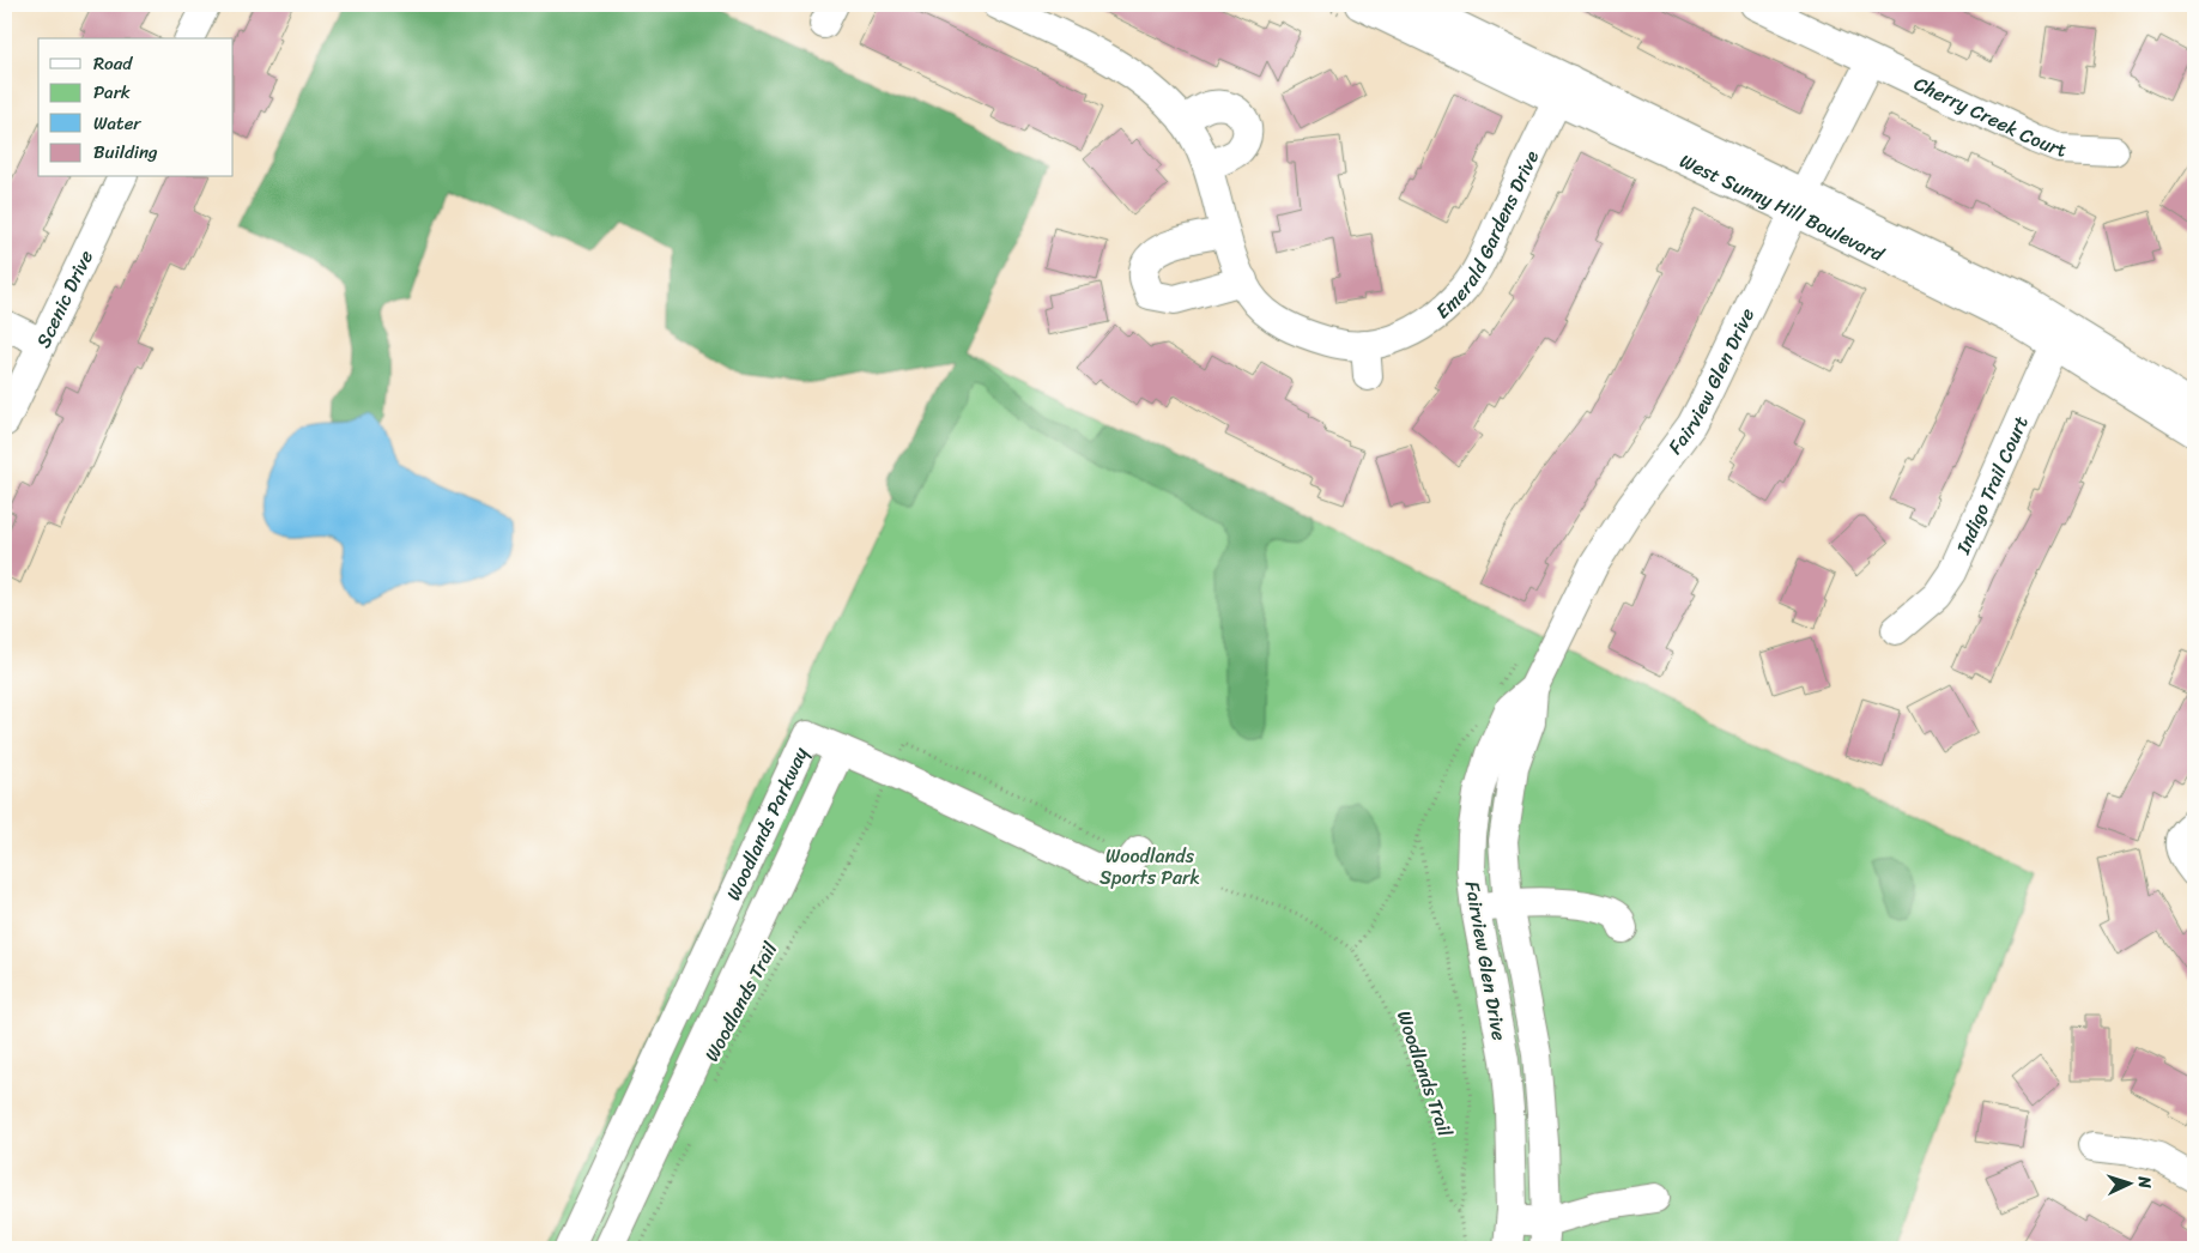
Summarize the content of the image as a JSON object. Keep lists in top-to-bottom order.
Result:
{
  "streets": {
    "street": [
      "Cherry Creek Court",
      "West Sunny Hill Boulevard",
      "Emerald Gardens Drive",
      "Scenic Drive",
      "Fairview Glen Drive",
      "Indigo Trail Court",
      "Woodlands Parkway"
    ],
    "path": ["Woodlands Trail"]
  },
  "crossings": [
    ["Cherry Creek Court", "Fairview Glen Drive"],
    ["West Sunny Hill Boulevard", "Emerald Gardens Drive"],
    ["West Sunny Hill Boulevard", "Fairview Glen Drive"],
    ["West Sunny Hill Boulevard", "Indigo Trail Court"]
  ],
  "parks": ["Woodlands Sports Park"],
  "legend": [
    "Road",
    "Park",
    "Water",
    "Building"
  ],
  "north": "right"
}
